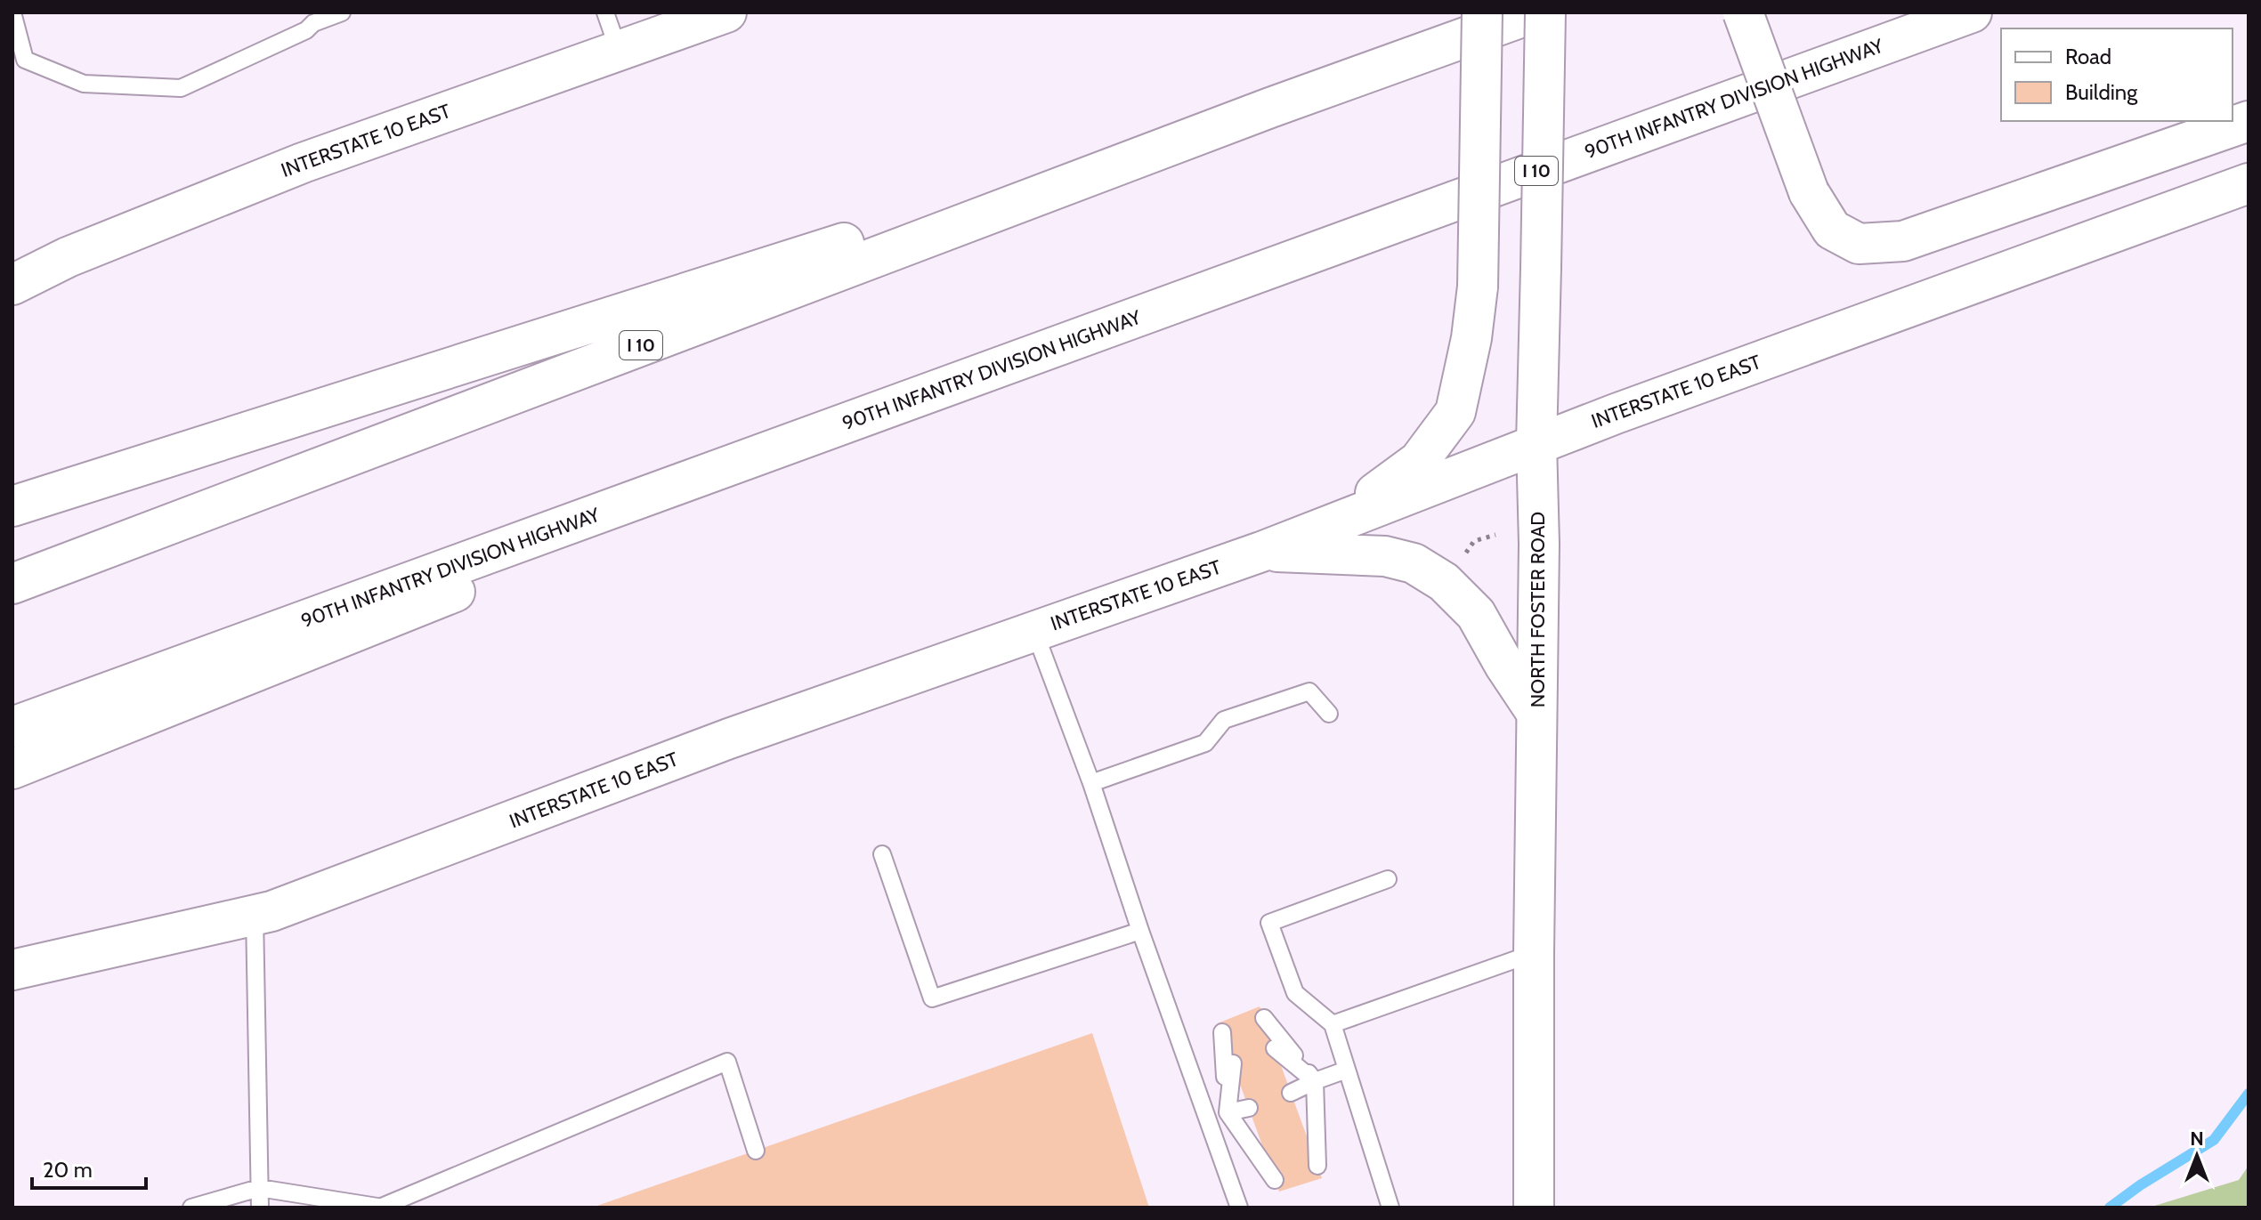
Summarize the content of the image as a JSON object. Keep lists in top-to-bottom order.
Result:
{
  "streets": {
    "main road": [
      "90TH INFANTRY DIVISION HIGHWAY",
      "INTERSTATE 10 EAST",
      "I 10",
      "NORTH FOSTER ROAD"
    ]
  },
  "crossings": [
    ["INTERSTATE 10 EAST", "NORTH FOSTER ROAD"]
  ],
  "legend": ["Road", "Building"],
  "scale_bar": "20 m",
  "north": "top"
}
